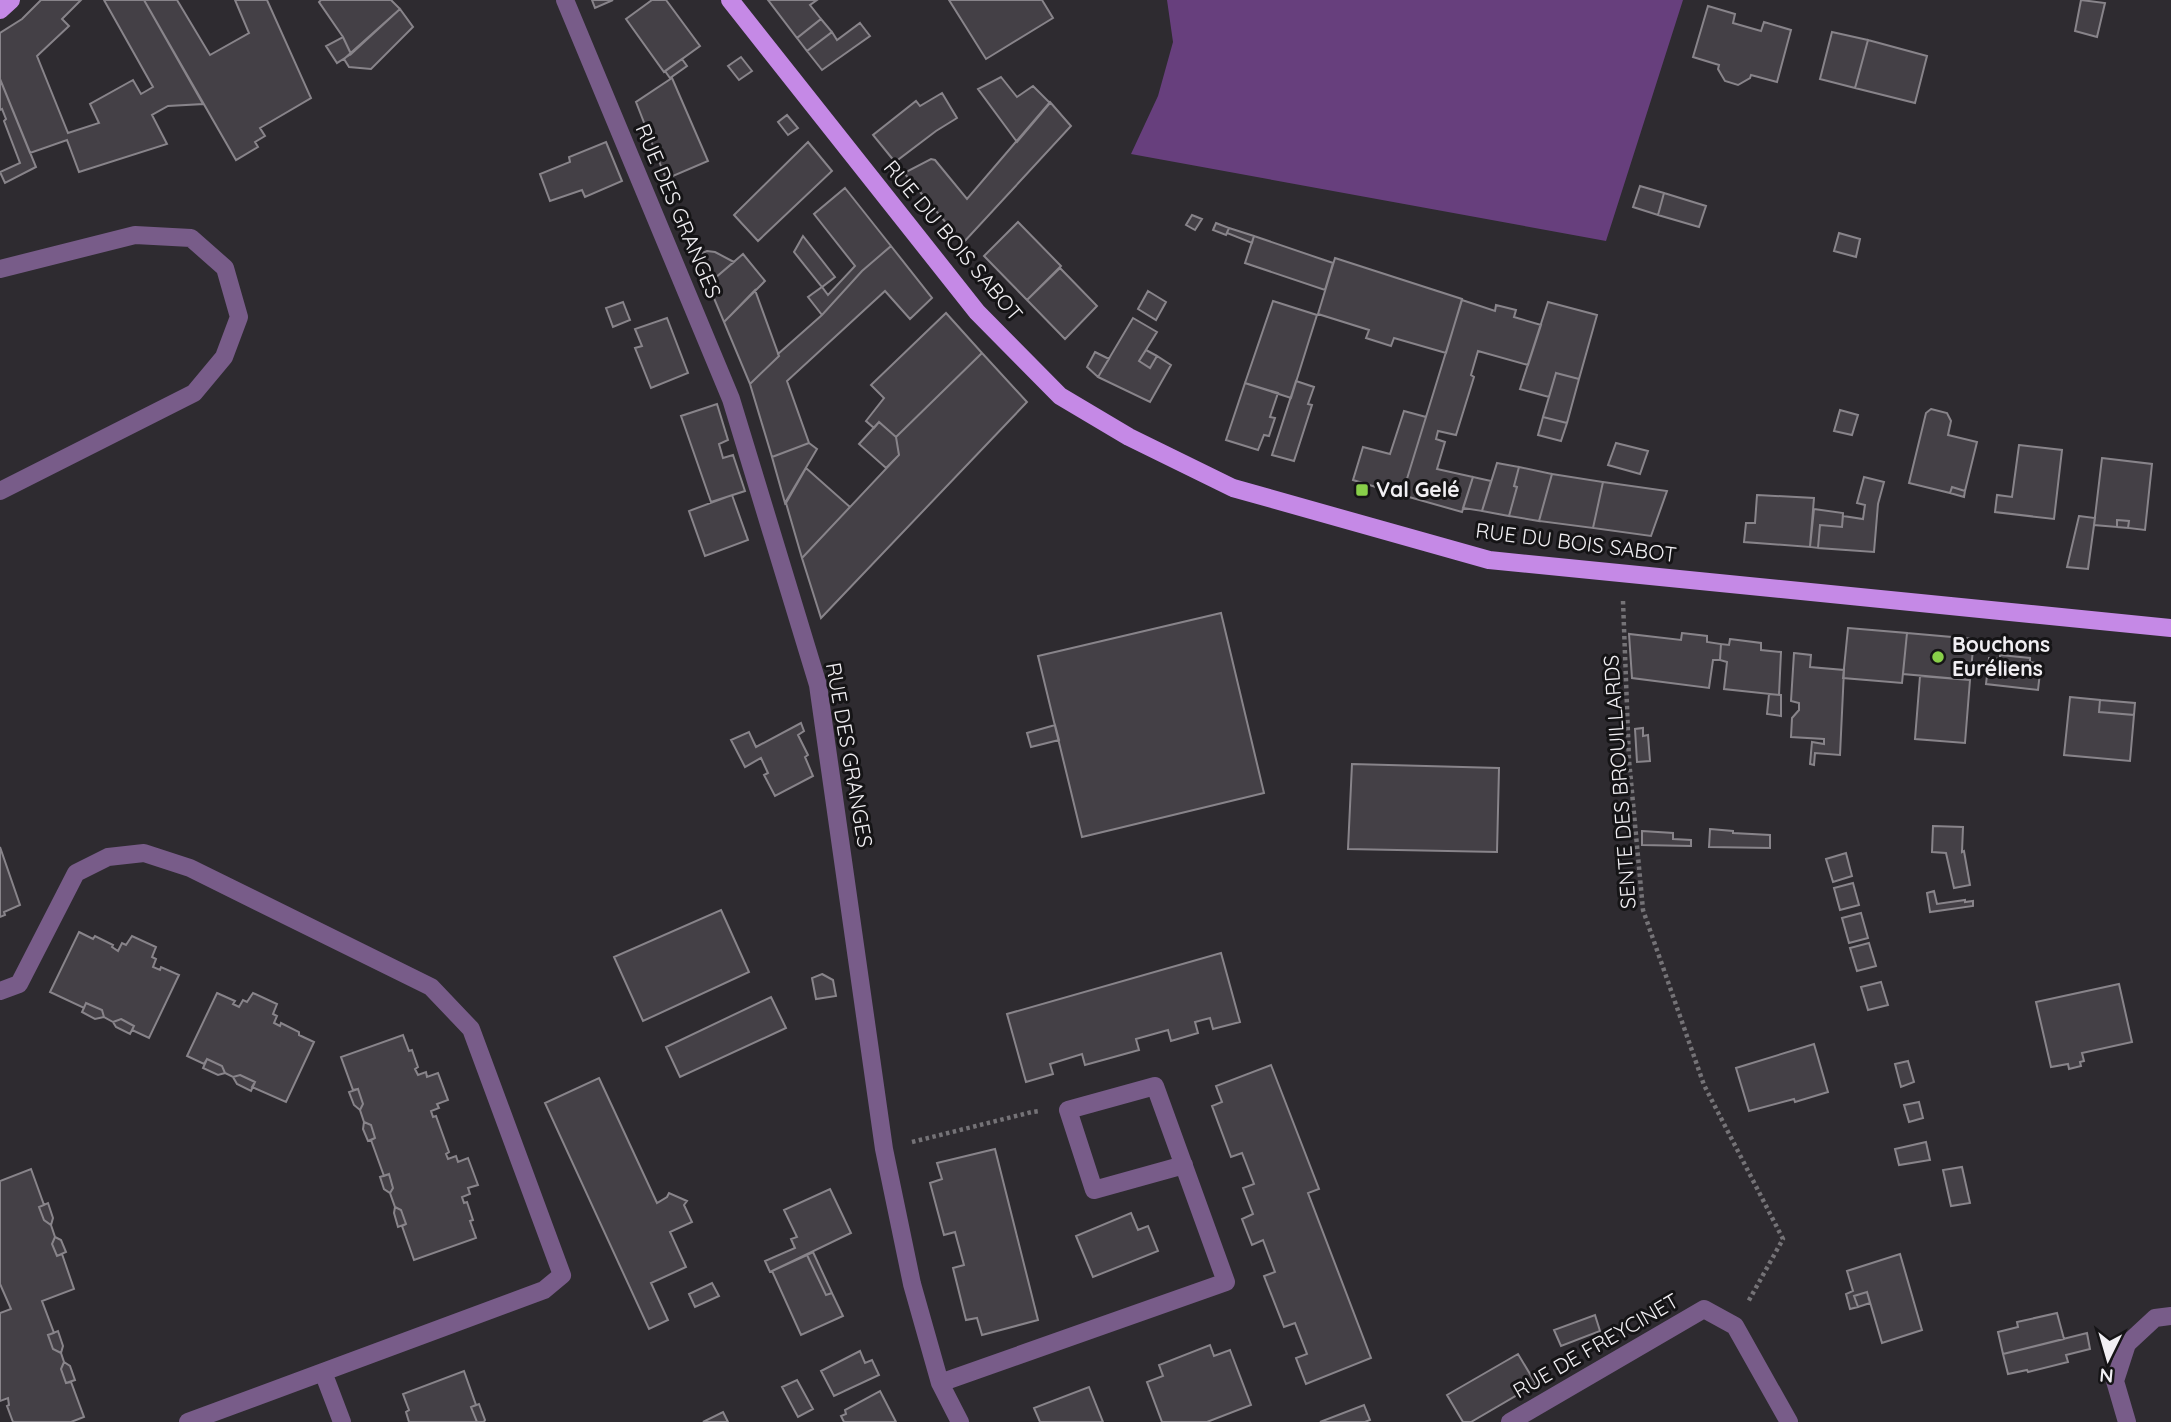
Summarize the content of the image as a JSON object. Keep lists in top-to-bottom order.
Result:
{
  "streets": {
    "main road": ["RUE DU BOIS SABOT"],
    "street": ["RUE DES GRANGES", "RUE DE FREYCINET"],
    "path": ["SENTE DES BROUILLARDS"]
  },
  "crossings": [
    ["RUE DU BOIS SABOT", "SENTE DES BROUILLARDS"],
    ["SENTE DES BROUILLARDS", "RUE DE FREYCINET"]
  ],
  "places": {
    "transit": ["Val Gelé"],
    "other": ["Bouchons Euréliens"]
  },
  "north": "bottom"
}
